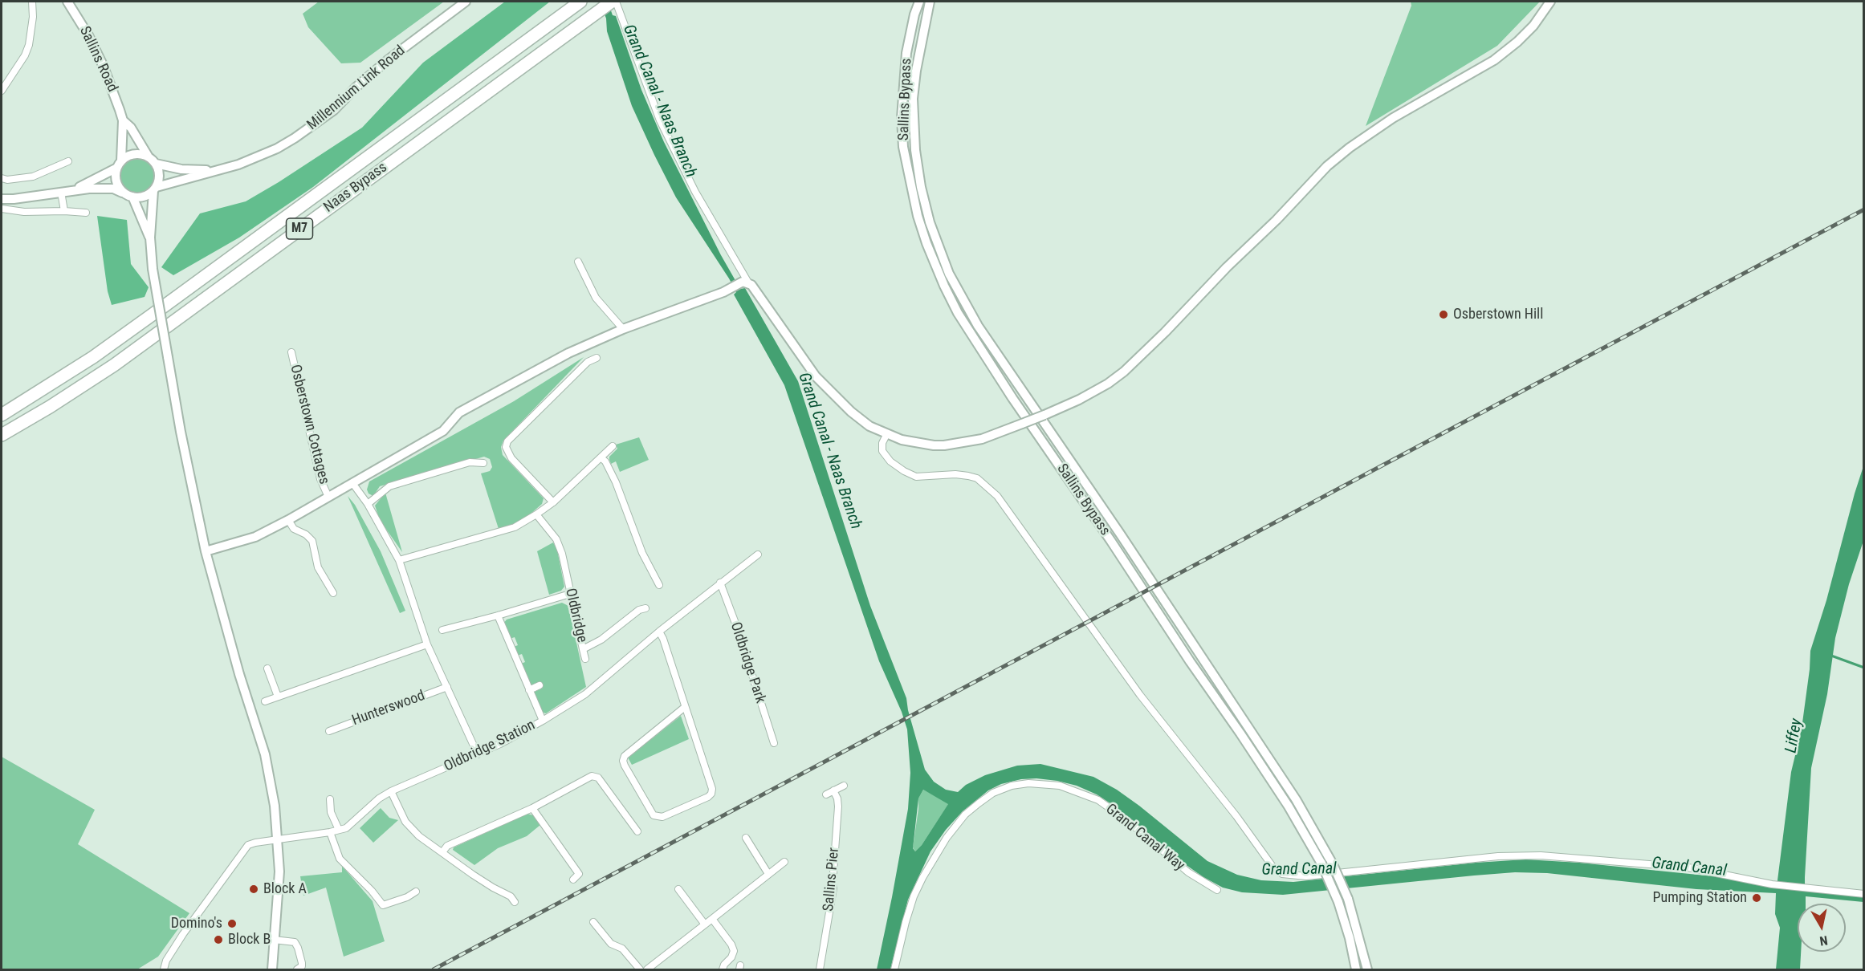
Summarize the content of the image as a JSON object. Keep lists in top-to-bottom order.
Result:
{
  "streets": {
    "highway": ["Naas Bypass", "M7"],
    "main road": ["Sallins Road", "Millennium Link Road", "Sallins Bypass"],
    "street": [
      "Osberstown Cottages",
      "Oldbridge",
      "Oldbridge Park",
      "Hunterswood",
      "Oldbridge Station",
      "Grand Canal Way",
      "Sallins Pier"
    ]
  },
  "crossings": [
    ["Sallins Road", "Millennium Link Road"]
  ],
  "water": ["Grand Canal - Naas Branch", "Liffey", "Grand Canal"],
  "places": [
    "Osberstown Hill",
    "Block A",
    "Pumping Station",
    "Domino's",
    "Block B"
  ],
  "north": "bottom"
}
